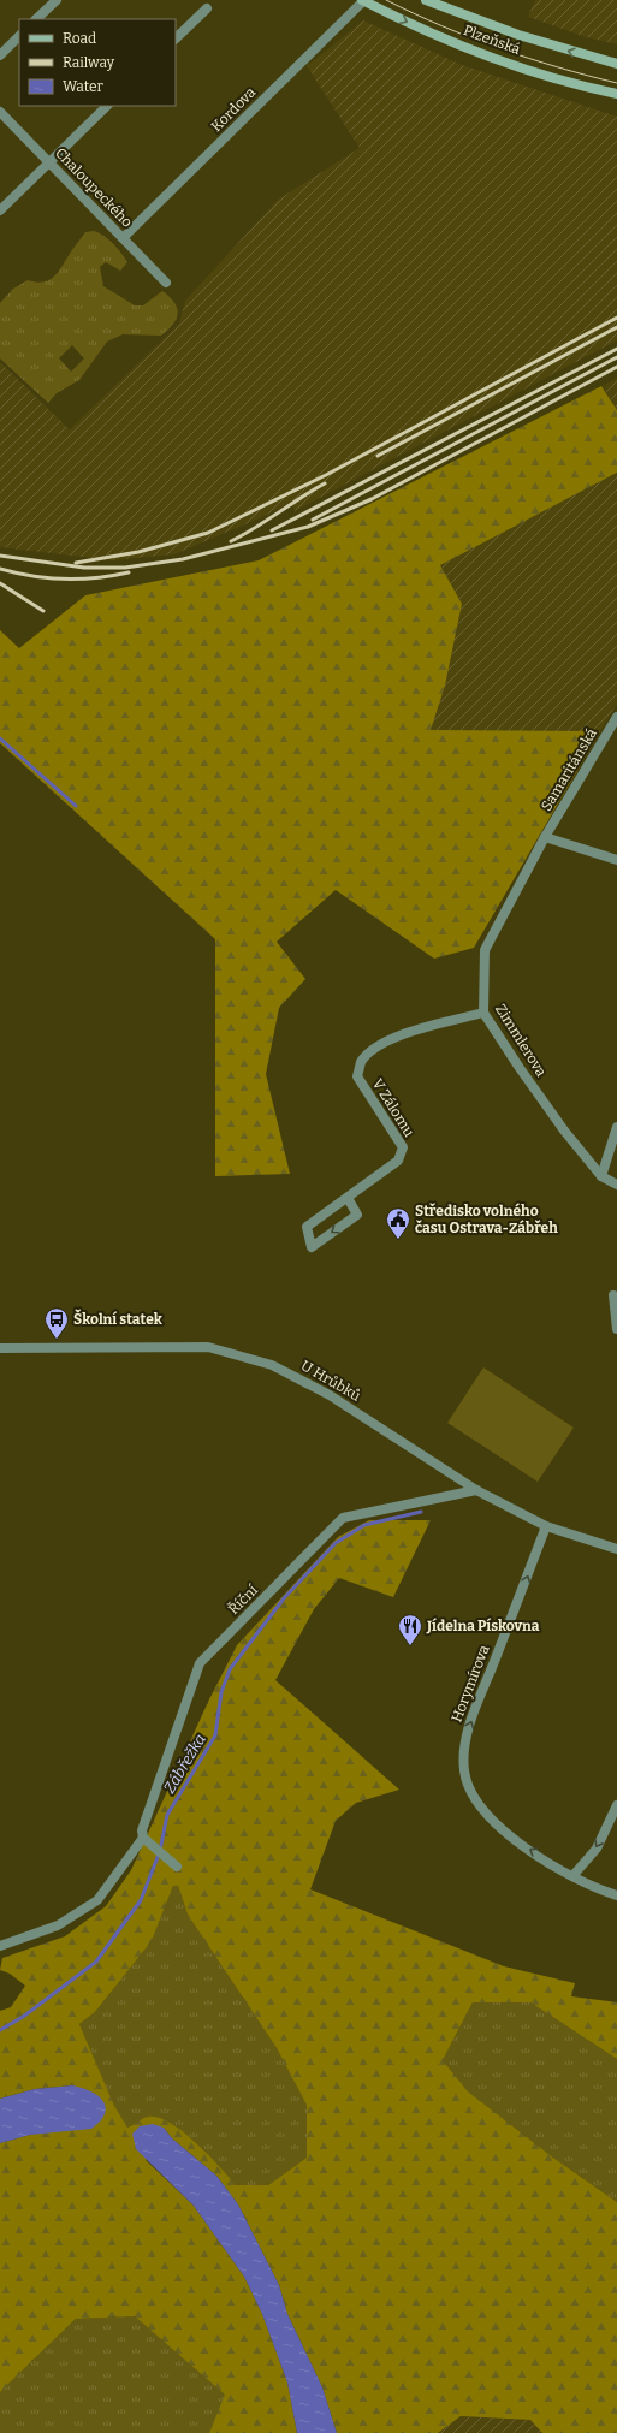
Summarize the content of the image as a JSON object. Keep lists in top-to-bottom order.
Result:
{
  "streets": {
    "main road": ["Plzeňská"],
    "street": [
      "Kordova",
      "Chaloupeckého",
      "Samaritánská",
      "Zimmlerova",
      "V Zálomu",
      "U Hrůbků",
      "Říční",
      "Horymírova"
    ]
  },
  "crossings": [
    ["Plzeňská", "Kordova"],
    ["Kordova", "Chaloupeckého"],
    ["Samaritánská", "Zimmlerova"],
    ["Zimmlerova", "V Zálomu"],
    ["U Hrůbků", "Říční"],
    ["U Hrůbků", "Horymírova"]
  ],
  "one_way": ["Horymírova"],
  "water": ["Zábřežka"],
  "places": {
    "public building": ["Středisko volného času Ostrava-Zábřeh"],
    "bus stop": ["Školní statek"],
    "restaurant": ["Jídelna Pískovna"]
  },
  "legend": ["Road", "Railway", "Water"]
}
